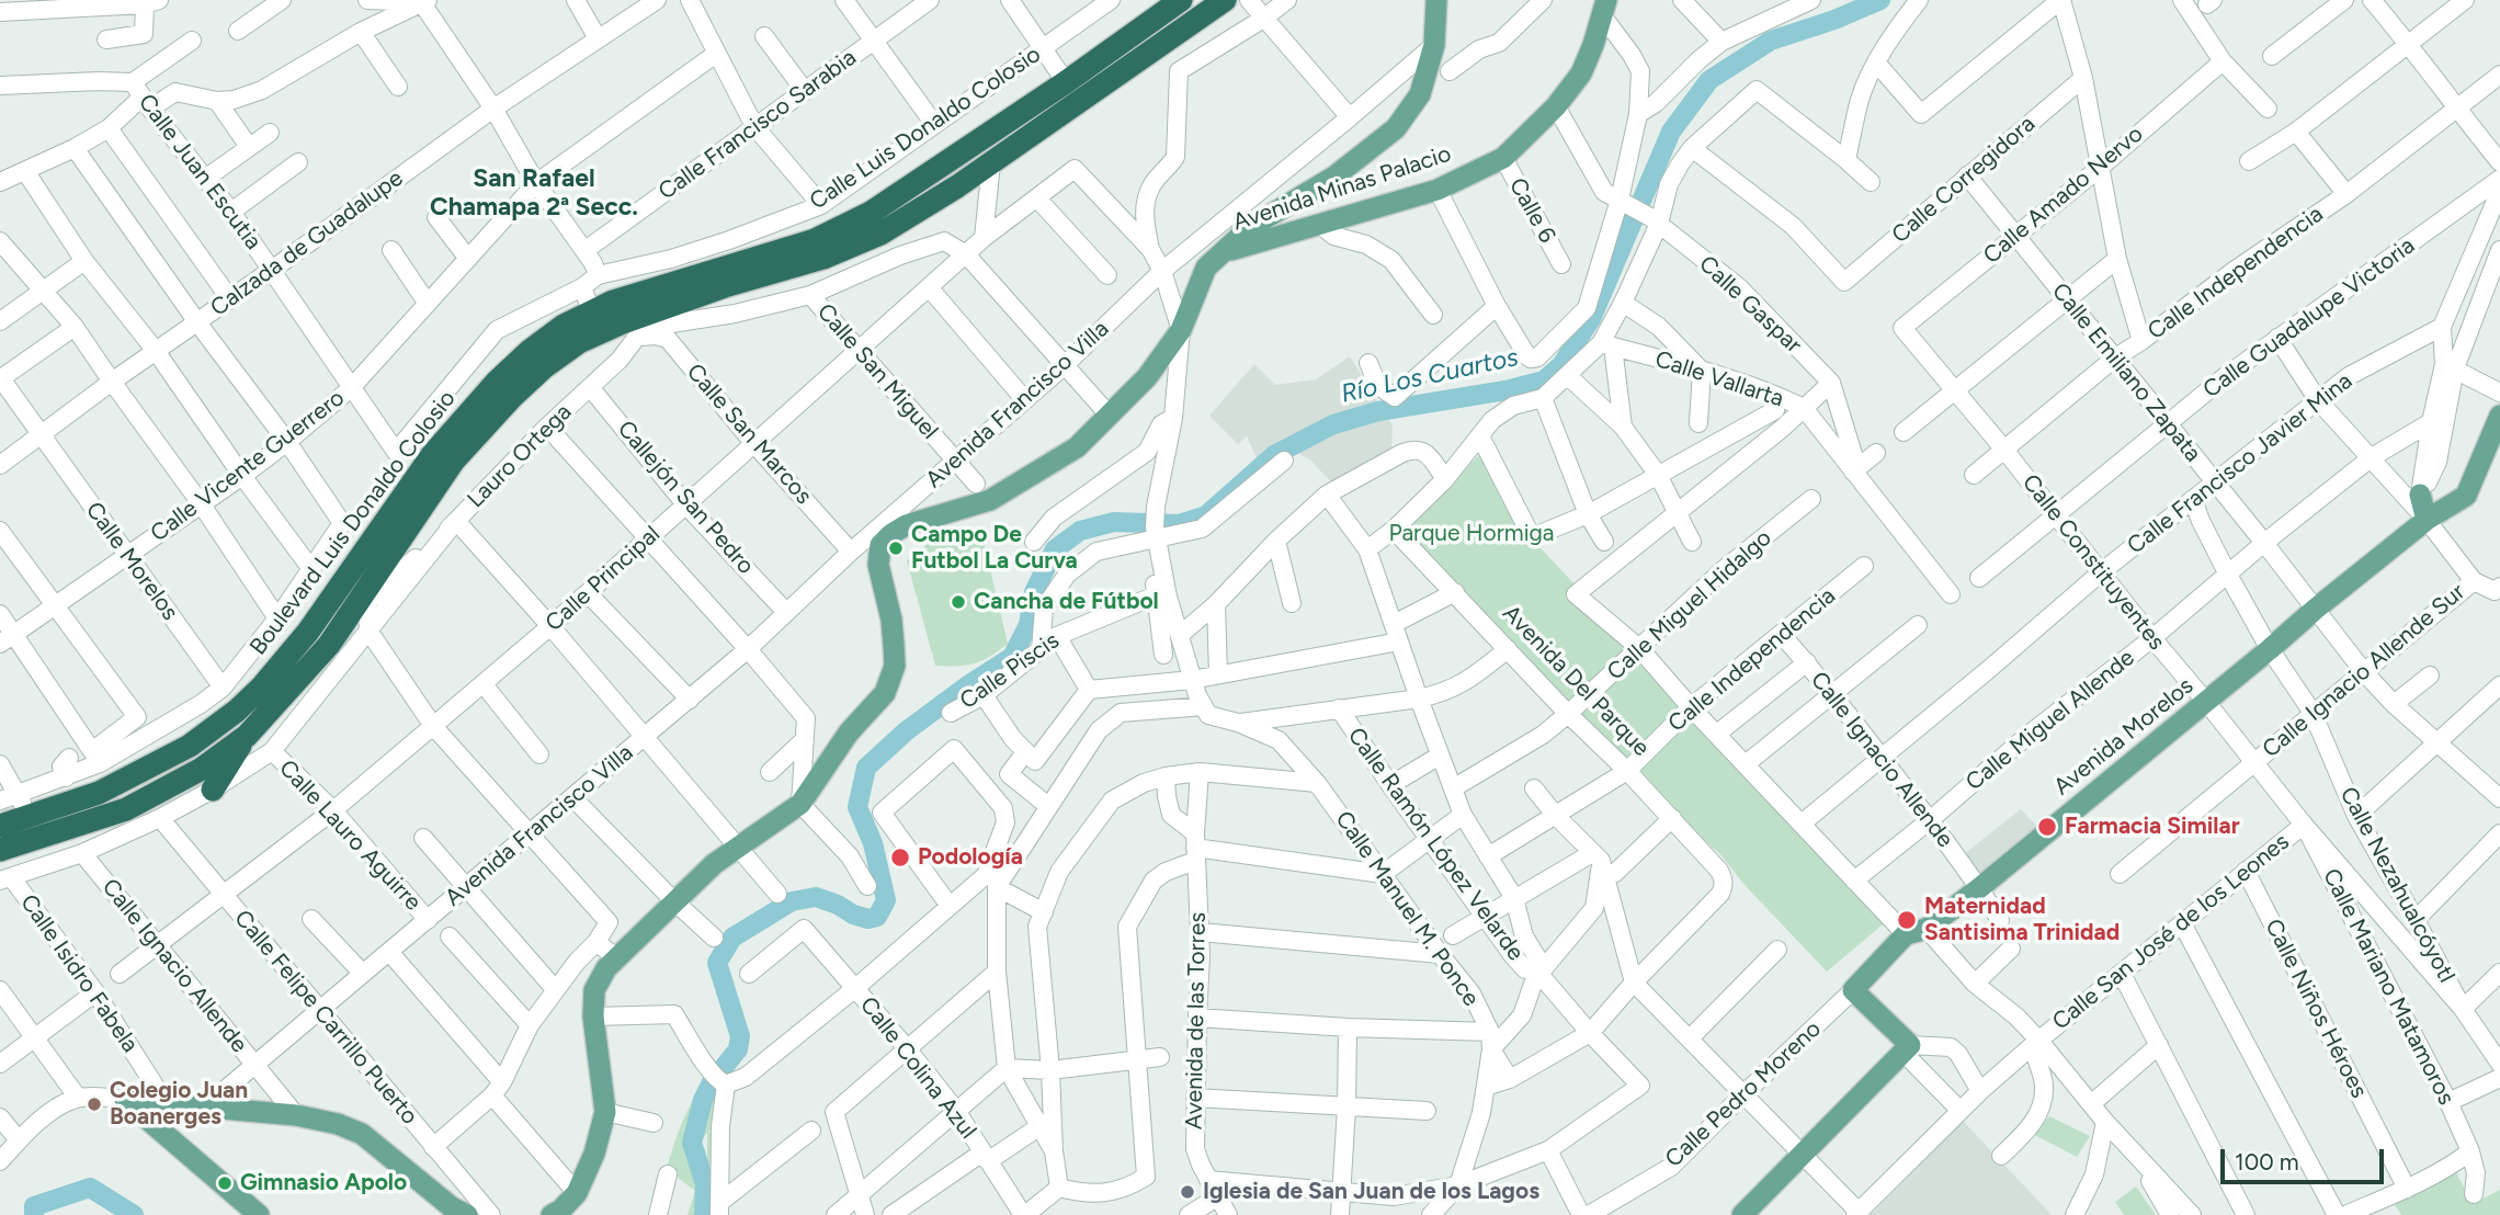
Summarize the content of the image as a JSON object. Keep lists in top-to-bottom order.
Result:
{
  "streets": {
    "highway": ["Boulevard Luis Donaldo Colosio"],
    "main road": ["Avenida Minas Palacio", "Avenida Morelos"],
    "street": [
      "Calle Francisco Sarabia",
      "Calle Luis Donaldo Colosio",
      "Calle Juan Escutia",
      "Calle Corregidora",
      "Calle Amado Nervo",
      "Calle 6",
      "Calzada de Guadalupe",
      "Calle Independencia",
      "Calle Gaspar",
      "Calle Guadalupe Victoria",
      "Calle San Miguel",
      "Calle Emiliano Zapata",
      "Calle Vallarta",
      "Avenida Francisco Villa",
      "Calle San Marcos",
      "Lauro Ortega",
      "Calle Francisco Javier Mina",
      "Calle Vicente Guerrero",
      "Callejón San Pedro",
      "Calle Morelos",
      "Calle Constituyentes",
      "Calle Principal",
      "Calle Miguel Hidalgo",
      "Calle Piscis",
      "Calle Ignacio Allende Sur",
      "Avenida Del Parque",
      "Calle Miguel Allende",
      "Calle Ignacio Allende",
      "Calle Lauro Aguirre",
      "Calle Ramón López Velarde",
      "Calle Nezahualcóyotl",
      "Calle Manuel M. Ponce",
      "Calle San José de los Leones",
      "Calle Isidro Fabela",
      "Calle Mariano Matamoros",
      "Calle Niños Héroes",
      "Calle Felipe Carrillo Puerto",
      "Avenida de las Torres",
      "Calle Colina Azul",
      "Calle Pedro Moreno"
    ]
  },
  "crossings": [
    ["Calle Juan Escutia", "Calzada de Guadalupe"],
    ["Calle Juan Escutia", "Calle Vicente Guerrero"],
    ["Calle Corregidora", "Calle Emiliano Zapata"],
    ["Avenida Minas Palacio", "Calle 6"],
    ["Avenida Minas Palacio", "Calle Gaspar"],
    ["Avenida Minas Palacio", "Avenida Francisco Villa"],
    ["Calle Amado Nervo", "Calle Emiliano Zapata"],
    ["Calle Amado Nervo", "Calle Constituyentes"],
    ["Calzada de Guadalupe", "Calle Morelos"],
    ["Calle Independencia", "Calle Emiliano Zapata"],
    ["Calle Independencia", "Calle Constituyentes"],
    ["Calle Independencia", "Avenida Del Parque"],
    ["Calle Independencia", "Calle Ignacio Allende"],
    ["Calle Guadalupe Victoria", "Calle Emiliano Zapata"],
    ["Calle Guadalupe Victoria", "Calle Constituyentes"],
    ["Calle San Miguel", "Avenida Francisco Villa"],
    ["Calle San Miguel", "Lauro Ortega"],
    ["Calle San Miguel", "Calle Principal"],
    ["Calle Emiliano Zapata", "Calle Francisco Javier Mina"],
    ["Calle Emiliano Zapata", "Calle Ignacio Allende Sur"],
    ["Calle Emiliano Zapata", "Calle Miguel Allende"],
    ["Calle Emiliano Zapata", "Avenida Morelos"],
    ["Avenida Francisco Villa", "Calle San Marcos"],
    ["Avenida Francisco Villa", "Calle Ignacio Allende"],
    ["Avenida Francisco Villa", "Calle Lauro Aguirre"],
    ["Avenida Francisco Villa", "Calle Felipe Carrillo Puerto"],
    ["Calle San Marcos", "Lauro Ortega"],
    ["Calle San Marcos", "Calle Principal"],
    ["Lauro Ortega", "Callejón San Pedro"],
    ["Lauro Ortega", "Calle Principal"],
    ["Lauro Ortega", "Calle Ignacio Allende"],
    ["Lauro Ortega", "Calle Lauro Aguirre"],
    ["Lauro Ortega", "Calle Isidro Fabela"],
    ["Lauro Ortega", "Calle Felipe Carrillo Puerto"],
    ["Calle Francisco Javier Mina", "Calle Constituyentes"],
    ["Calle Francisco Javier Mina", "Calle Ignacio Allende"],
    ["Calle Francisco Javier Mina", "Calle Nezahualcóyotl"],
    ["Calle Vicente Guerrero", "Calle Morelos"],
    ["Callejón San Pedro", "Calle Principal"],
    ["Calle Constituyentes", "Calle Ignacio Allende Sur"],
    ["Calle Constituyentes", "Calle Miguel Allende"],
    ["Calle Constituyentes", "Avenida Morelos"],
    ["Calle Constituyentes", "Calle Nezahualcóyotl"],
    ["Calle Constituyentes", "Calle San José de los Leones"],
    ["Calle Constituyentes", "Calle Mariano Matamoros"],
    ["Calle Principal", "Calle Ignacio Allende"],
    ["Calle Principal", "Calle Lauro Aguirre"],
    ["Calle Principal", "Calle Felipe Carrillo Puerto"],
    ["Calle Miguel Hidalgo", "Avenida Del Parque"],
    ["Calle Ignacio Allende Sur", "Calle Nezahualcóyotl"],
    ["Calle Miguel Allende", "Calle Ignacio Allende"],
    ["Calle Miguel Allende", "Calle Nezahualcóyotl"],
    ["Avenida Morelos", "Calle Ignacio Allende"],
    ["Avenida Morelos", "Calle Nezahualcóyotl"],
    ["Avenida Morelos", "Calle Pedro Moreno"],
    ["Calle San José de los Leones", "Calle Mariano Matamoros"],
    ["Calle San José de los Leones", "Calle Niños Héroes"]
  ],
  "districts": ["San Rafael Chamapa 2ª Secc."],
  "water": ["Río Los Cuartos"],
  "parks": ["Parque Hormiga"],
  "places": [
    "Campo De Futbol La Curva",
    "Cancha de Fútbol",
    "Farmacia Similar",
    "Podología",
    "Maternidad Santisima Trinidad",
    "Colegio Juan Boanerges",
    "Gimnasio Apolo",
    "Iglesia de San Juan de los Lagos"
  ],
  "scale_bar": "100 m"
}
